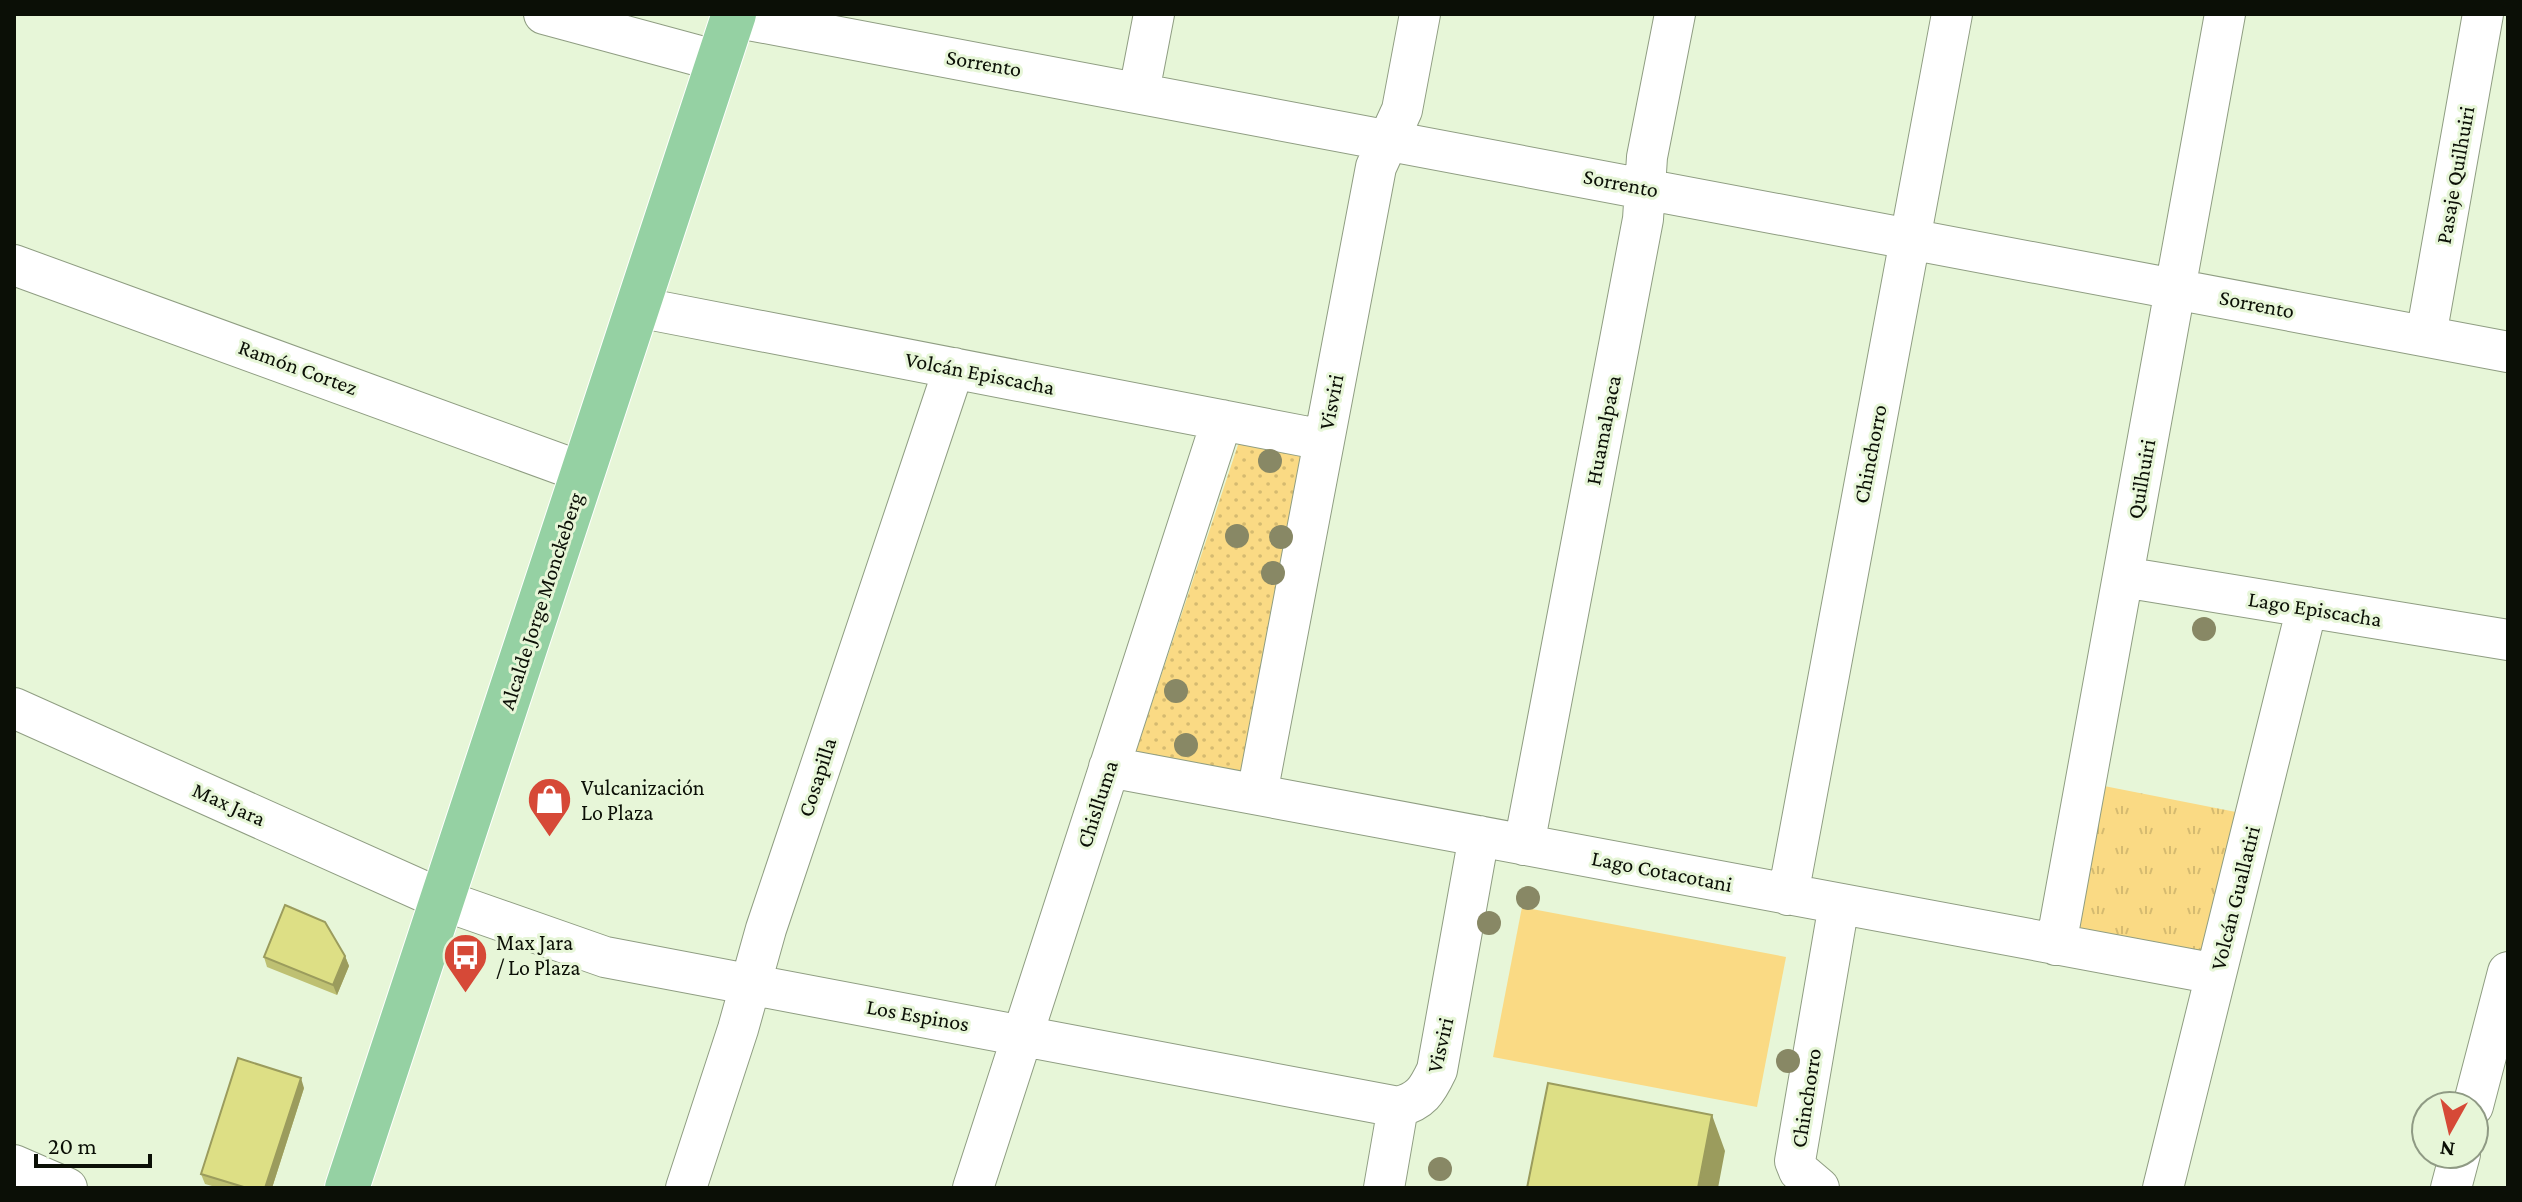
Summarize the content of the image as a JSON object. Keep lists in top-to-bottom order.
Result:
{
  "streets": {
    "main road": ["Alcalde Jorge Monckeberg"],
    "street": [
      "Sorrento",
      "Pasaje Quilhuiri",
      "Ramón Cortez",
      "Volcán Episcacha",
      "Visviri",
      "Huamalpaca",
      "Chinchorro",
      "Quilhuiri",
      "Lago Episcacha",
      "Cosapilla",
      "Max Jara",
      "Chislluma",
      "Lago Cotacotani",
      "Volcán Guallatiri",
      "Los Espinos"
    ]
  },
  "crossings": [
    ["Sorrento", "Pasaje Quilhuiri"],
    ["Sorrento", "Visviri"],
    ["Sorrento", "Huamalpaca"],
    ["Sorrento", "Chinchorro"],
    ["Sorrento", "Quilhuiri"],
    ["Sorrento", "Alcalde Jorge Monckeberg"],
    ["Ramón Cortez", "Alcalde Jorge Monckeberg"],
    ["Volcán Episcacha", "Visviri"],
    ["Volcán Episcacha", "Alcalde Jorge Monckeberg"],
    ["Volcán Episcacha", "Cosapilla"],
    ["Volcán Episcacha", "Chislluma"],
    ["Visviri", "Lago Cotacotani"],
    ["Visviri", "Los Espinos"],
    ["Huamalpaca", "Lago Cotacotani"],
    ["Chinchorro", "Lago Cotacotani"],
    ["Quilhuiri", "Lago Episcacha"],
    ["Quilhuiri", "Lago Cotacotani"],
    ["Alcalde Jorge Monckeberg", "Max Jara"],
    ["Alcalde Jorge Monckeberg", "Los Espinos"],
    ["Lago Episcacha", "Volcán Guallatiri"],
    ["Cosapilla", "Los Espinos"],
    ["Max Jara", "Los Espinos"],
    ["Chislluma", "Lago Cotacotani"],
    ["Chislluma", "Los Espinos"],
    ["Lago Cotacotani", "Volcán Guallatiri"]
  ],
  "places": {
    "shop": ["Vulcanización Lo Plaza"],
    "bus stop": ["Max Jara / Lo Plaza"]
  },
  "scale_bar": "20 m",
  "north": "bottom"
}
